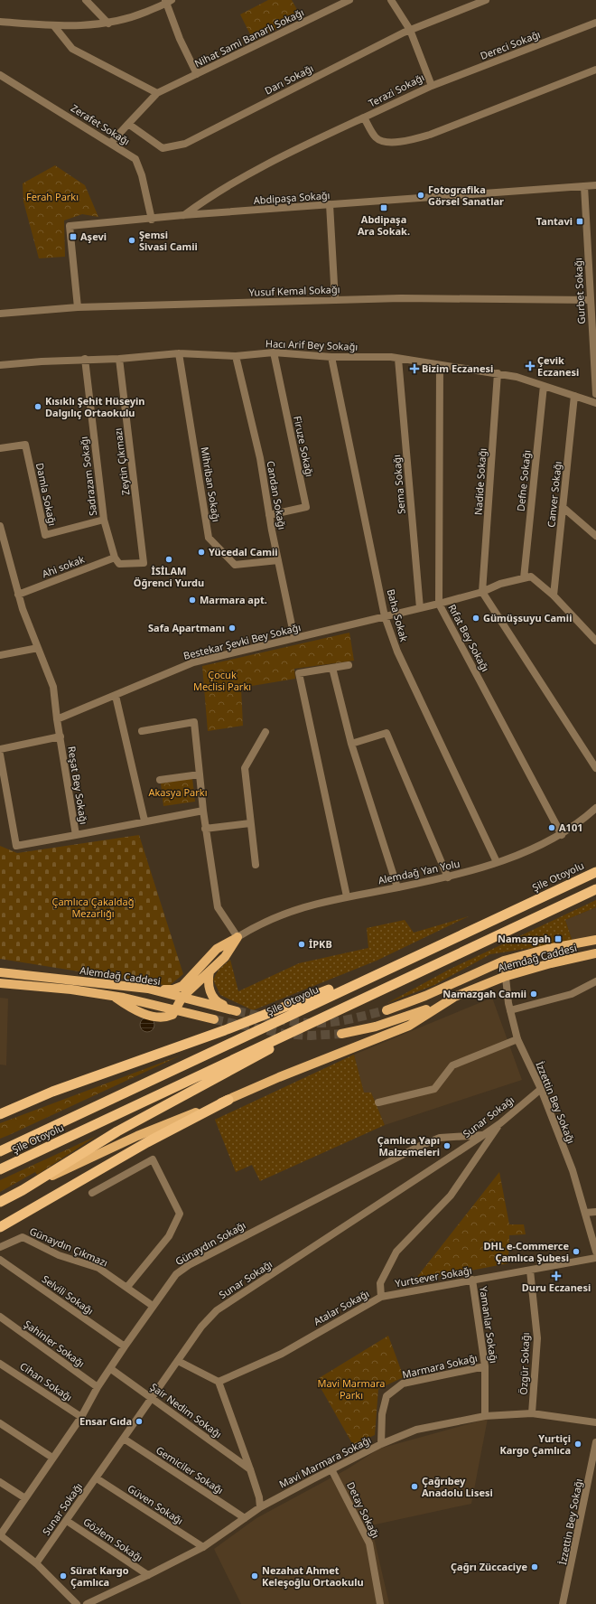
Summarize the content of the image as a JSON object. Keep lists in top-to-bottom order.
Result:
{
  "streets": {
    "highway": ["Şile Otoyolu"],
    "main road": ["Alemdağ Caddesi"],
    "street": [
      "Nihat Sami Banarlı Sokağı",
      "Dereci Sokağı",
      "Darı Sokağı",
      "Terazi Sokağı",
      "Zerafet Sokağı",
      "Abdipaşa Sokağı",
      "Yusuf Kemal Sokağı",
      "Gurbet Sokağı",
      "Hacı Arif Bey Sokağı",
      "Firuze Sokağı",
      "Zeytin Çıkmazı",
      "Sadrazam Sokağı",
      "Defne Sokağı",
      "Nadide Sokağı",
      "Mihriban Sokağı",
      "Sema Sokağı",
      "Damla Sokağı",
      "Canver Sokağı",
      "Candan Sokağı",
      "Ahi sokak",
      "Baha Sokak",
      "Rıfat Bey Sokağı",
      "Bestekar Şevki Bey Sokağı",
      "Reşat Bey Sokağı",
      "Alemdağ Yan Yolu",
      "İzzettin Bey Sokağı",
      "Sunar Sokağı",
      "Günaydın Sokağı",
      "Günaydın Çıkmazı",
      "Yurtsever Sokağı",
      "Selvili Sokağı",
      "Atalar Sokağı",
      "Yamanlar Sokağı",
      "Şahinler Sokağı",
      "Özgür Sokağı",
      "Marmara Sokağı",
      "Cihan Sokağı",
      "Şair Nedim Sokağı",
      "Mavi Marmara Sokağı",
      "Gemiciler Sokağı",
      "Güven Sokağı",
      "Detay Sokağı",
      "Gözlem Sokağı"
    ]
  },
  "crossings": [
    ["Nihat Sami Banarlı Sokağı", "Darı Sokağı"],
    ["Dereci Sokağı", "Terazi Sokağı"],
    ["Darı Sokağı", "Terazi Sokağı"],
    ["Terazi Sokağı", "Abdipaşa Sokağı"],
    ["Zerafet Sokağı", "Abdipaşa Sokağı"],
    ["Abdipaşa Sokağı", "Yusuf Kemal Sokağı"],
    ["Abdipaşa Sokağı", "Gurbet Sokağı"],
    ["Yusuf Kemal Sokağı", "Gurbet Sokağı"],
    ["Hacı Arif Bey Sokağı", "Firuze Sokağı"],
    ["Hacı Arif Bey Sokağı", "Zeytin Çıkmazı"],
    ["Hacı Arif Bey Sokağı", "Sadrazam Sokağı"],
    ["Hacı Arif Bey Sokağı", "Defne Sokağı"],
    ["Hacı Arif Bey Sokağı", "Nadide Sokağı"],
    ["Hacı Arif Bey Sokağı", "Mihriban Sokağı"],
    ["Hacı Arif Bey Sokağı", "Sema Sokağı"],
    ["Hacı Arif Bey Sokağı", "Canver Sokağı"],
    ["Hacı Arif Bey Sokağı", "Candan Sokağı"],
    ["Hacı Arif Bey Sokağı", "Baha Sokak"],
    ["Hacı Arif Bey Sokağı", "Rıfat Bey Sokağı"],
    ["Firuze Sokağı", "Candan Sokağı"],
    ["Zeytin Çıkmazı", "Sadrazam Sokağı"],
    ["Zeytin Çıkmazı", "Ahi sokak"],
    ["Sadrazam Sokağı", "Damla Sokağı"],
    ["Sadrazam Sokağı", "Ahi sokak"],
    ["Defne Sokağı", "Bestekar Şevki Bey Sokağı"],
    ["Nadide Sokağı", "Bestekar Şevki Bey Sokağı"],
    ["Mihriban Sokağı", "Candan Sokağı"],
    ["Sema Sokağı", "Bestekar Şevki Bey Sokağı"],
    ["Candan Sokağı", "Bestekar Şevki Bey Sokağı"],
    ["Ahi sokak", "Reşat Bey Sokağı"],
    ["Baha Sokak", "Bestekar Şevki Bey Sokağı"],
    ["Baha Sokak", "Alemdağ Yan Yolu"],
    ["Rıfat Bey Sokağı", "Bestekar Şevki Bey Sokağı"],
    ["Rıfat Bey Sokağı", "Alemdağ Yan Yolu"],
    ["Bestekar Şevki Bey Sokağı", "Reşat Bey Sokağı"],
    ["Alemdağ Caddesi", "İzzettin Bey Sokağı"],
    ["İzzettin Bey Sokağı", "Sunar Sokağı"],
    ["Sunar Sokağı", "Günaydın Sokağı"],
    ["Sunar Sokağı", "Atalar Sokağı"],
    ["Sunar Sokağı", "Şair Nedim Sokağı"],
    ["Sunar Sokağı", "Gemiciler Sokağı"],
    ["Sunar Sokağı", "Güven Sokağı"],
    ["Sunar Sokağı", "Gözlem Sokağı"],
    ["Günaydın Sokağı", "Günaydın Çıkmazı"],
    ["Günaydın Sokağı", "Selvili Sokağı"],
    ["Günaydın Sokağı", "Şahinler Sokağı"],
    ["Günaydın Sokağı", "Cihan Sokağı"],
    ["Günaydın Sokağı", "Şair Nedim Sokağı"],
    ["Yurtsever Sokağı", "Atalar Sokağı"],
    ["Yurtsever Sokağı", "Yamanlar Sokağı"],
    ["Yurtsever Sokağı", "Özgür Sokağı"],
    ["Atalar Sokağı", "Şair Nedim Sokağı"],
    ["Yamanlar Sokağı", "Marmara Sokağı"],
    ["Yamanlar Sokağı", "Mavi Marmara Sokağı"],
    ["Özgür Sokağı", "Mavi Marmara Sokağı"],
    ["Marmara Sokağı", "Mavi Marmara Sokağı"],
    ["Şair Nedim Sokağı", "Mavi Marmara Sokağı"],
    ["Mavi Marmara Sokağı", "Gemiciler Sokağı"],
    ["Mavi Marmara Sokağı", "Güven Sokağı"],
    ["Mavi Marmara Sokağı", "Detay Sokağı"],
    ["Mavi Marmara Sokağı", "Gözlem Sokağı"]
  ],
  "parks": [
    "Ferah Parkı",
    "Çocuk Meclisi Parkı",
    "Akasya Parkı",
    "Çamlıca Çakaldağ Mezarlığı",
    "Mavi Marmara Parkı"
  ],
  "places": {
    "other": [
      "Fotografika Görsel Sanatlar",
      "Şemsi Sivasi Camii",
      "Kısıklı Şehit Hüseyin Dalgılıç Ortaokulu",
      "Yücedal Camii",
      "İSİLAM Öğrenci Yurdu",
      "Marmara apt.",
      "Gümüşsuyu Camii",
      "Safa Apartmanı",
      "A101",
      "İPKB",
      "Namazgah Camii",
      "Çamlıca Yapı Malzemeleri",
      "DHL e-Commerce Çamlıca Şubesi",
      "Ensar Gıda",
      "Yurtiçi Kargo Çamlıca",
      "Çağrıbey Anadolu Lisesi",
      "Çağrı Züccaciye",
      "Sürat Kargo Çamlıca",
      "Nezahat Ahmet Keleşoğlu Ortaokulu"
    ],
    "transit": [
      "Abdipaşa Ara Sokak.",
      "Tantavi",
      "Aşevi",
      "Namazgah"
    ],
    "health": ["Çevik Eczanesi", "Bizim Eczanesi", "Duru Eczanesi"]
  }
}
